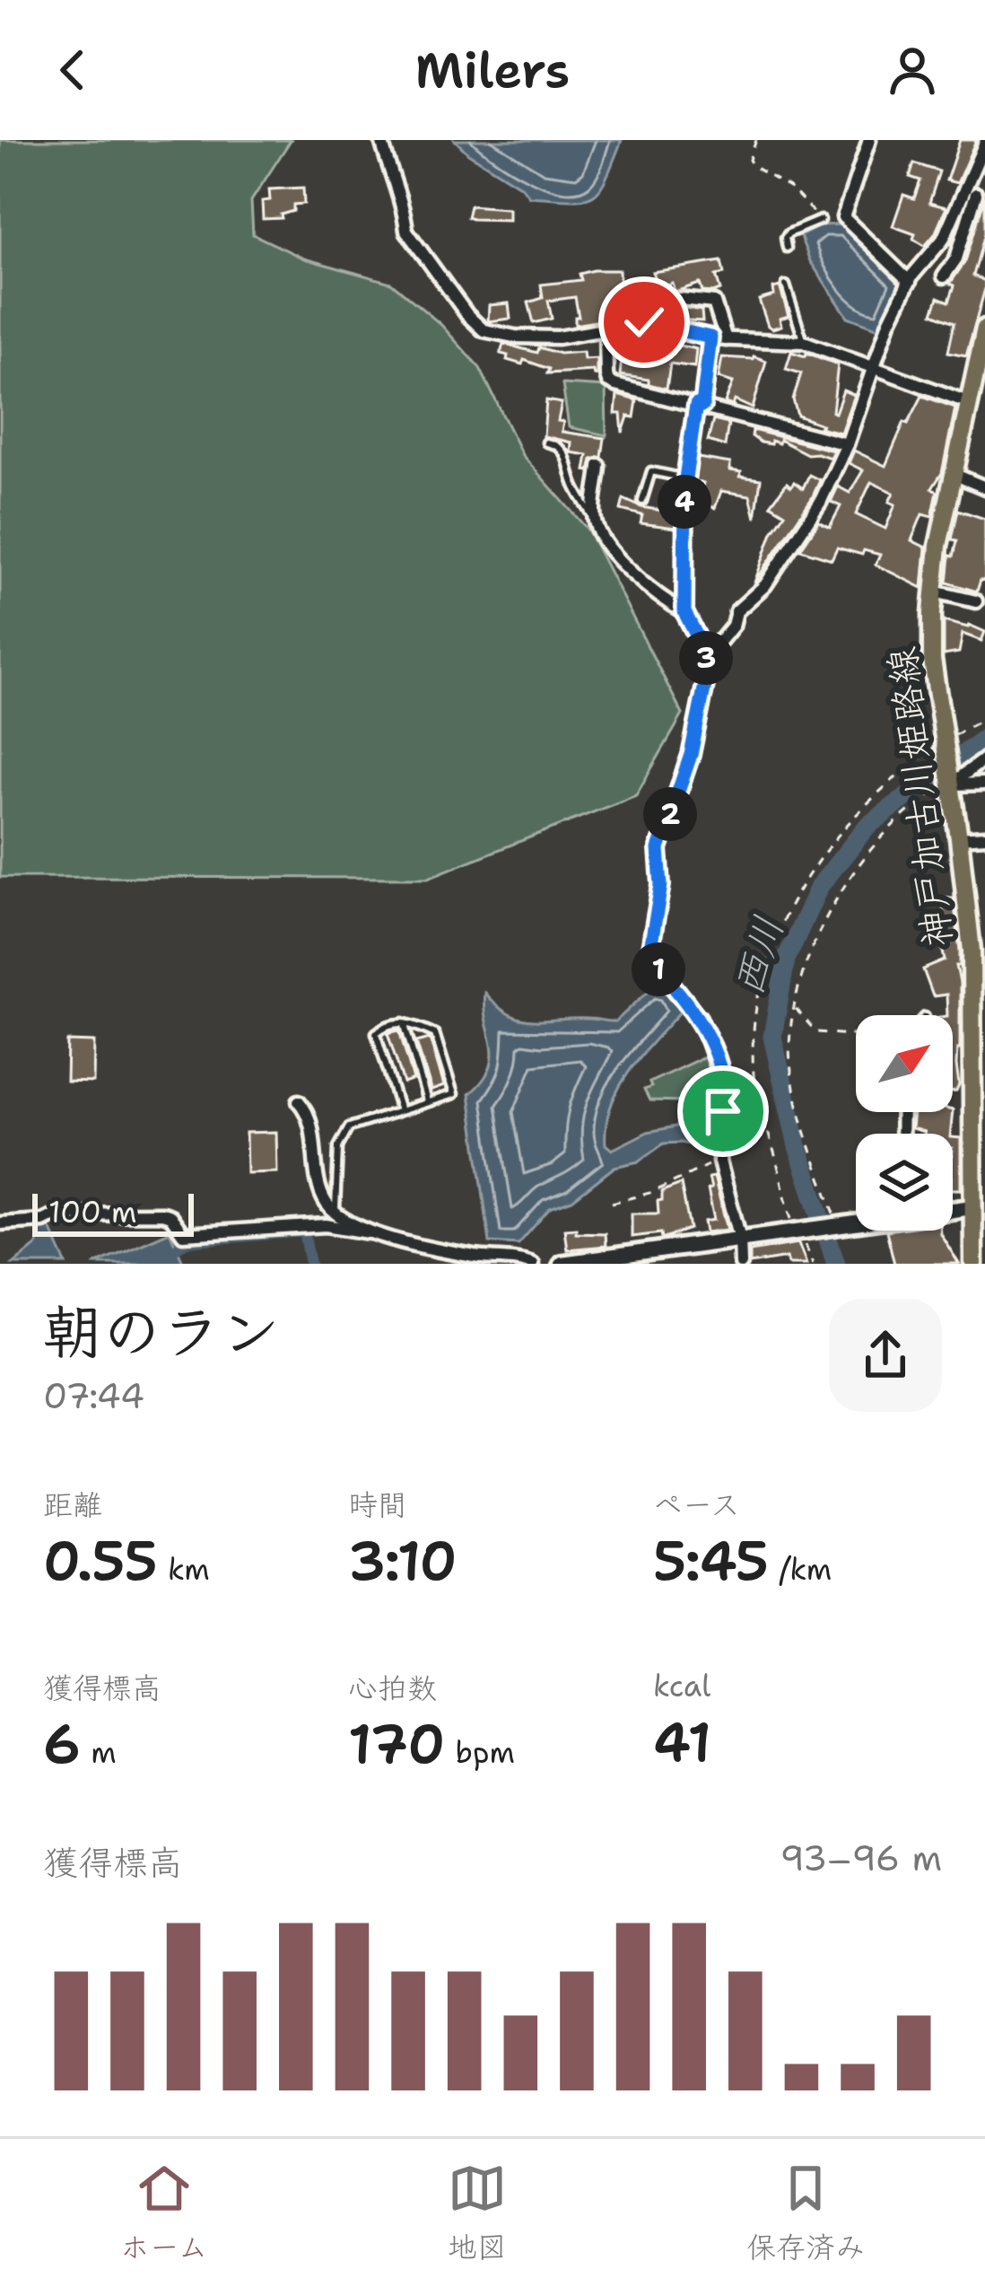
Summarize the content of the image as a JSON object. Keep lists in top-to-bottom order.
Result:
{
  "streets": {
    "main road": ["神戸加古川姫路線"]
  },
  "water": ["西川"],
  "scale_bar": "100 m",
  "north": "top right",
  "page": {
    "header": "Milers",
    "pins": [
      "4",
      "3",
      "2",
      "1"
    ],
    "scale": "100 m",
    "heading": ["朝のラン", "07:44"],
    "stats": [
      ["距離", "0.55 km"],
      ["時間", "3:10"],
      ["ペース", "5:45 /km"],
      ["獲得標高", "6 m"],
      ["心拍数", "170 bpm"],
      ["kcal", "41"]
    ],
    "chart": ["獲得標高", "93–96 m"],
    "tabs": ["ホーム", "地図", "保存済み"]
  }
}
